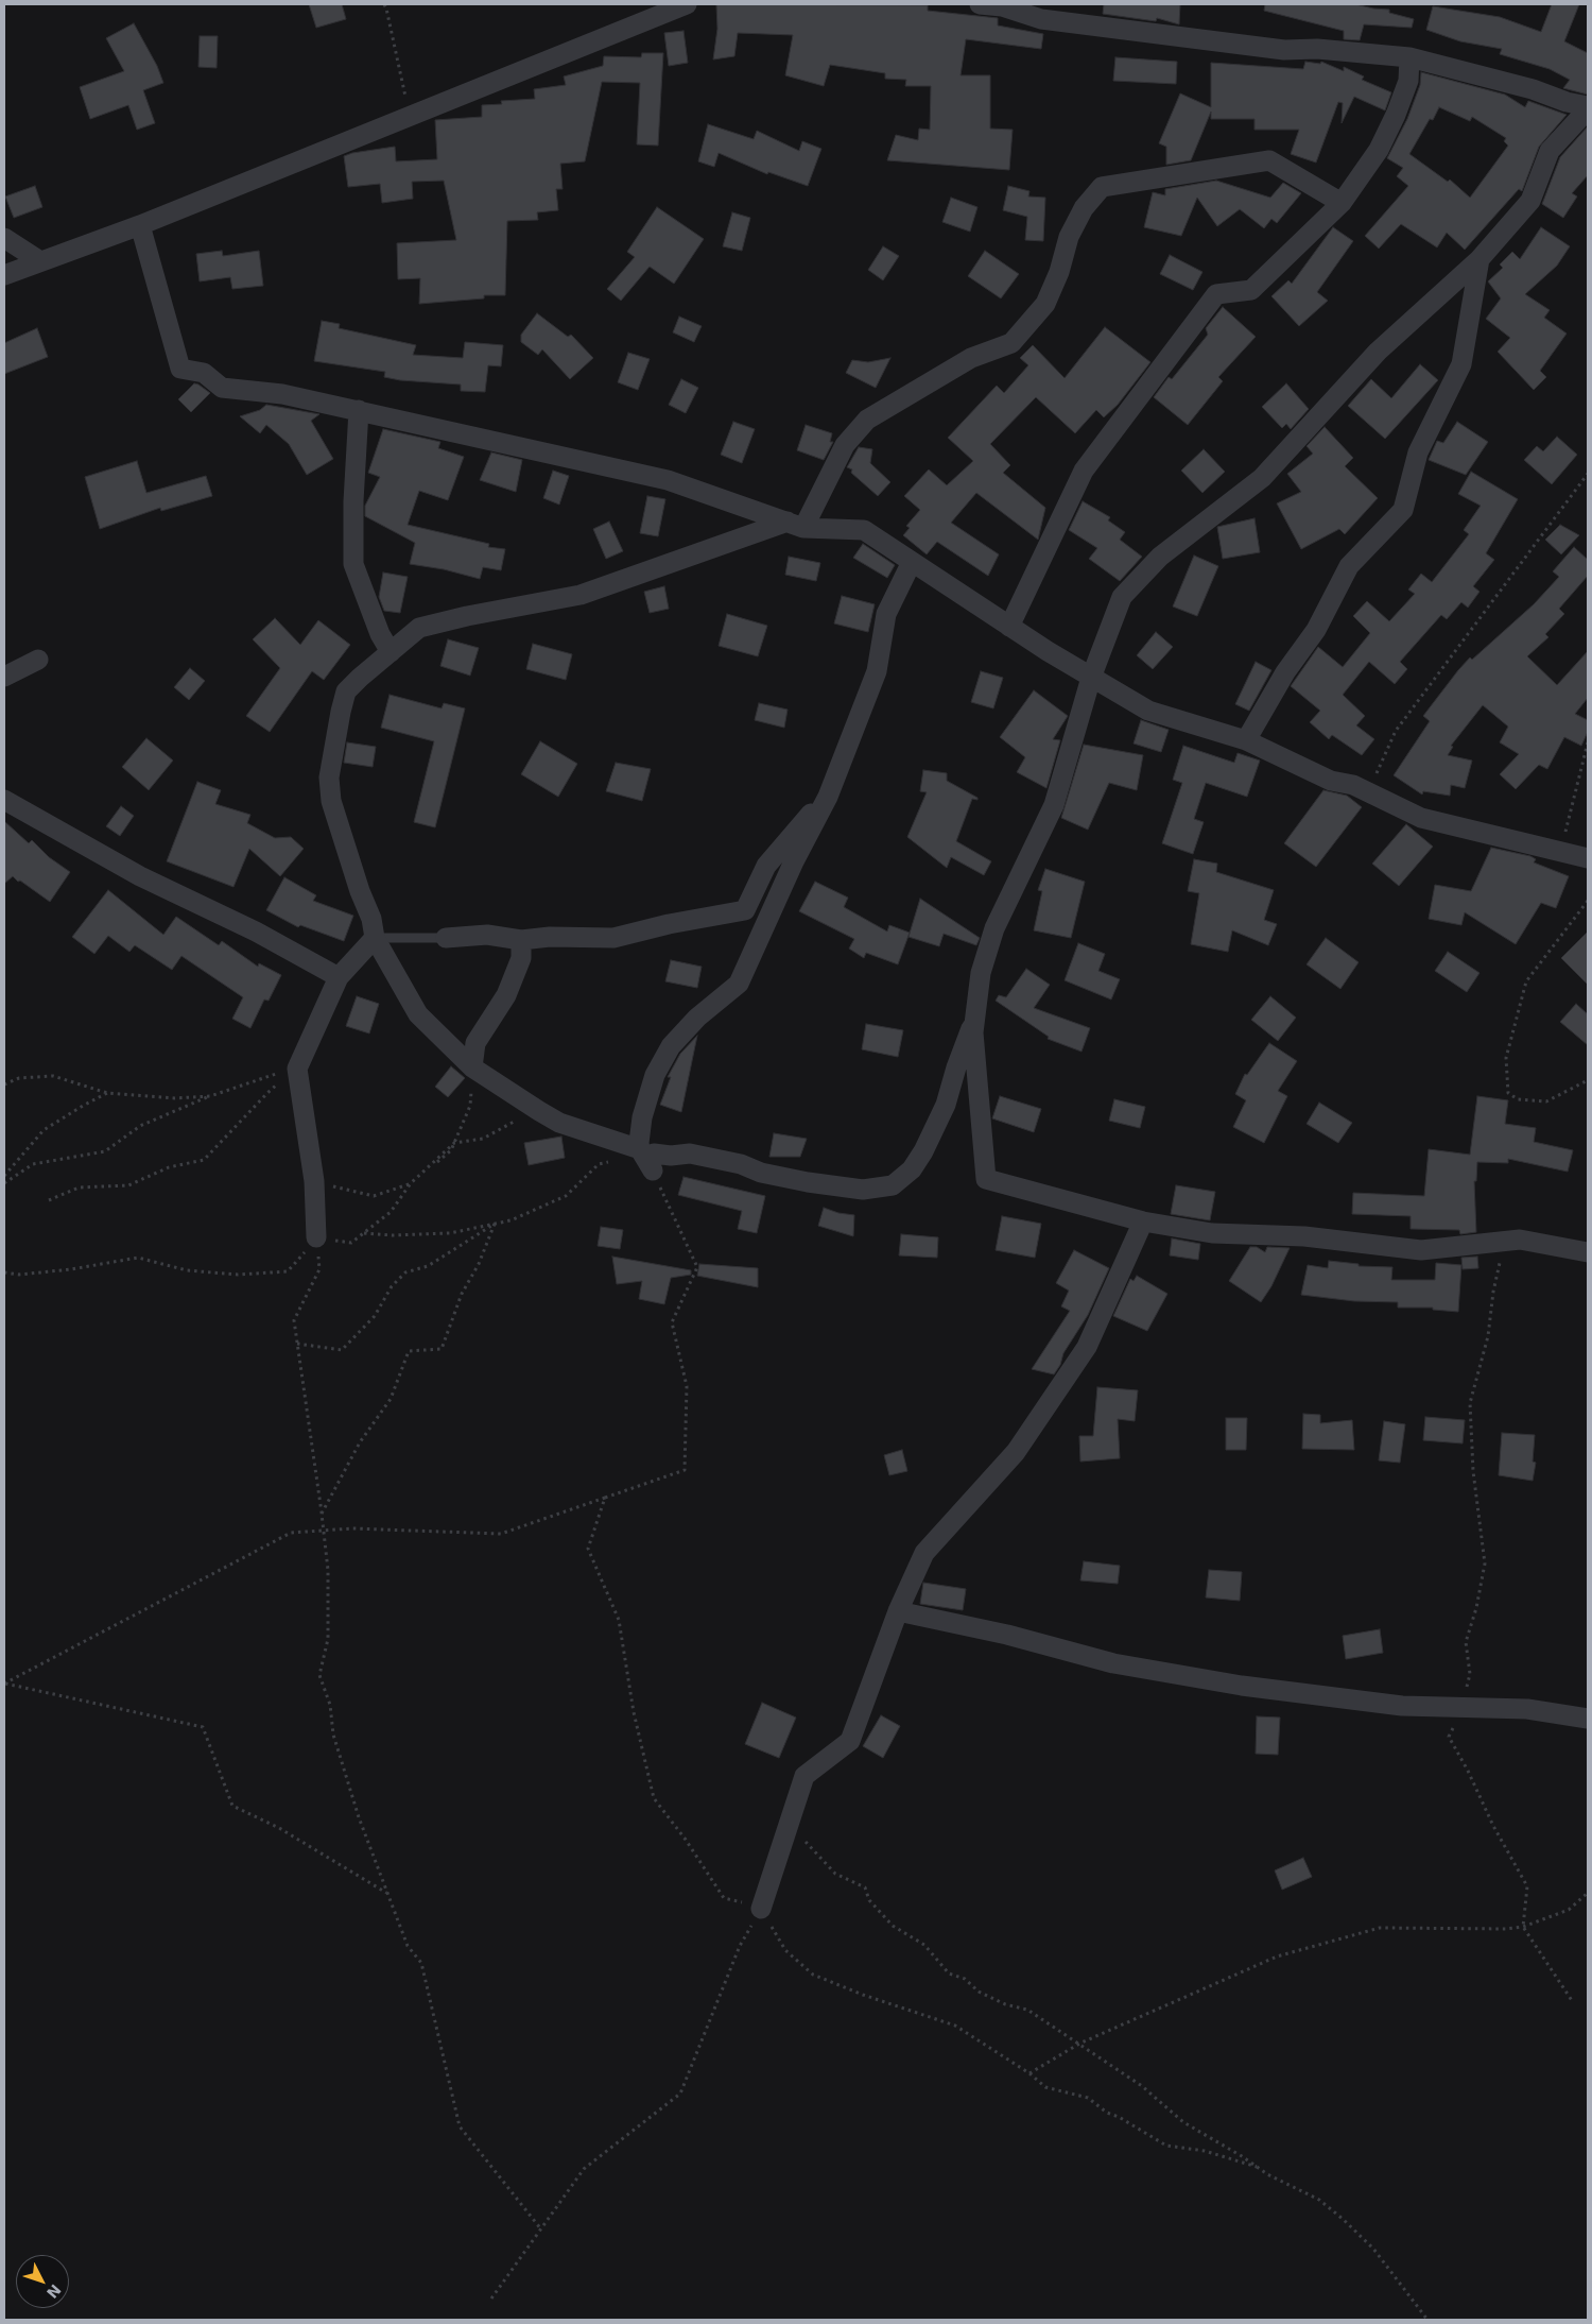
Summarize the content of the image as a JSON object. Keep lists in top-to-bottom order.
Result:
{
  "north": "bottom right"
}
